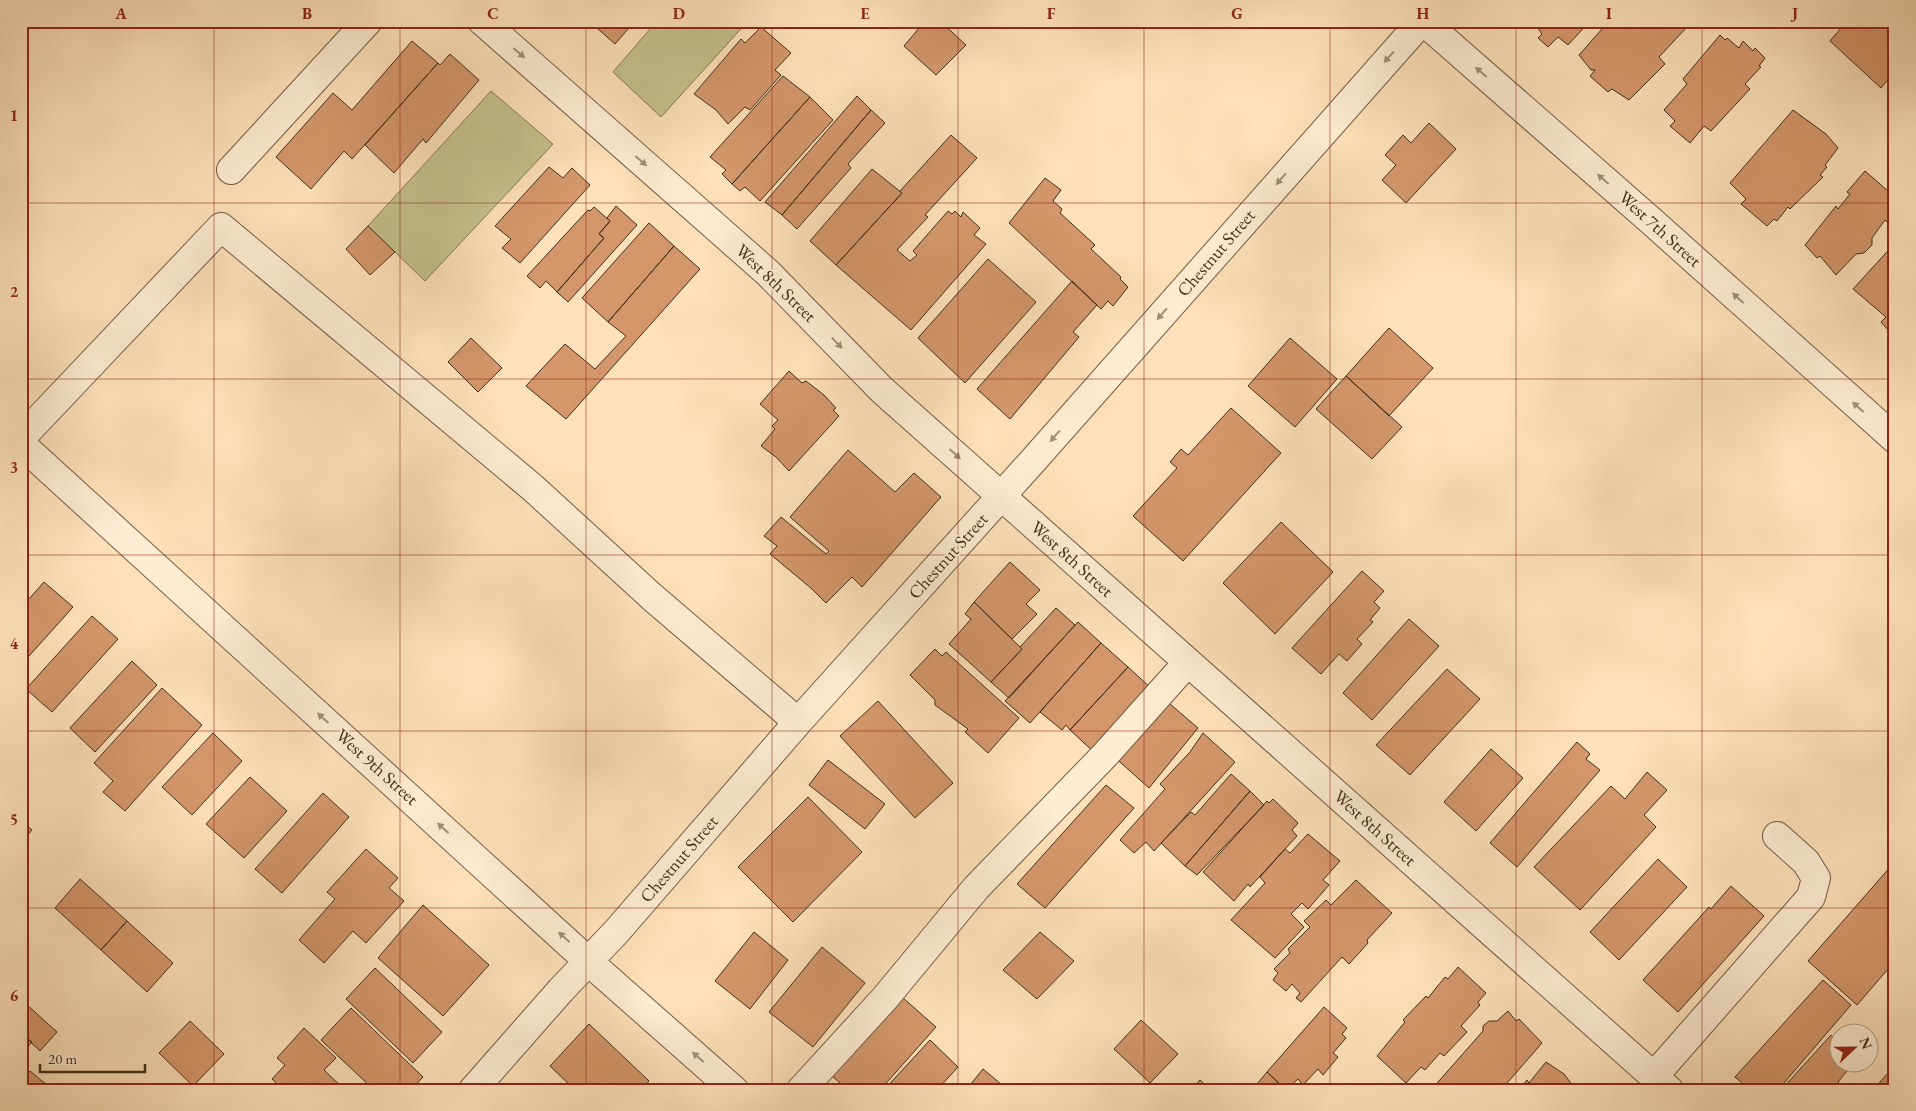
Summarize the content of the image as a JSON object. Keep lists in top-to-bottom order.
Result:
{
  "streets": {
    "street": [
      "West 7th Street",
      "Chestnut Street",
      "West 8th Street",
      "West 9th Street"
    ]
  },
  "crossings": [
    ["West 7th Street", "Chestnut Street"],
    ["Chestnut Street", "West 8th Street"],
    ["Chestnut Street", "West 9th Street"]
  ],
  "one_way": [
    "West 7th Street",
    "Chestnut Street",
    "West 8th Street",
    "West 9th Street"
  ],
  "scale_bar": "20 m",
  "north": "right",
  "grid": {
    "columns": [
      "A",
      "B",
      "C",
      "D",
      "E",
      "F",
      "G",
      "H",
      "I",
      "J"
    ],
    "rows": [
      "1",
      "2",
      "3",
      "4",
      "5",
      "6"
    ]
  }
}
